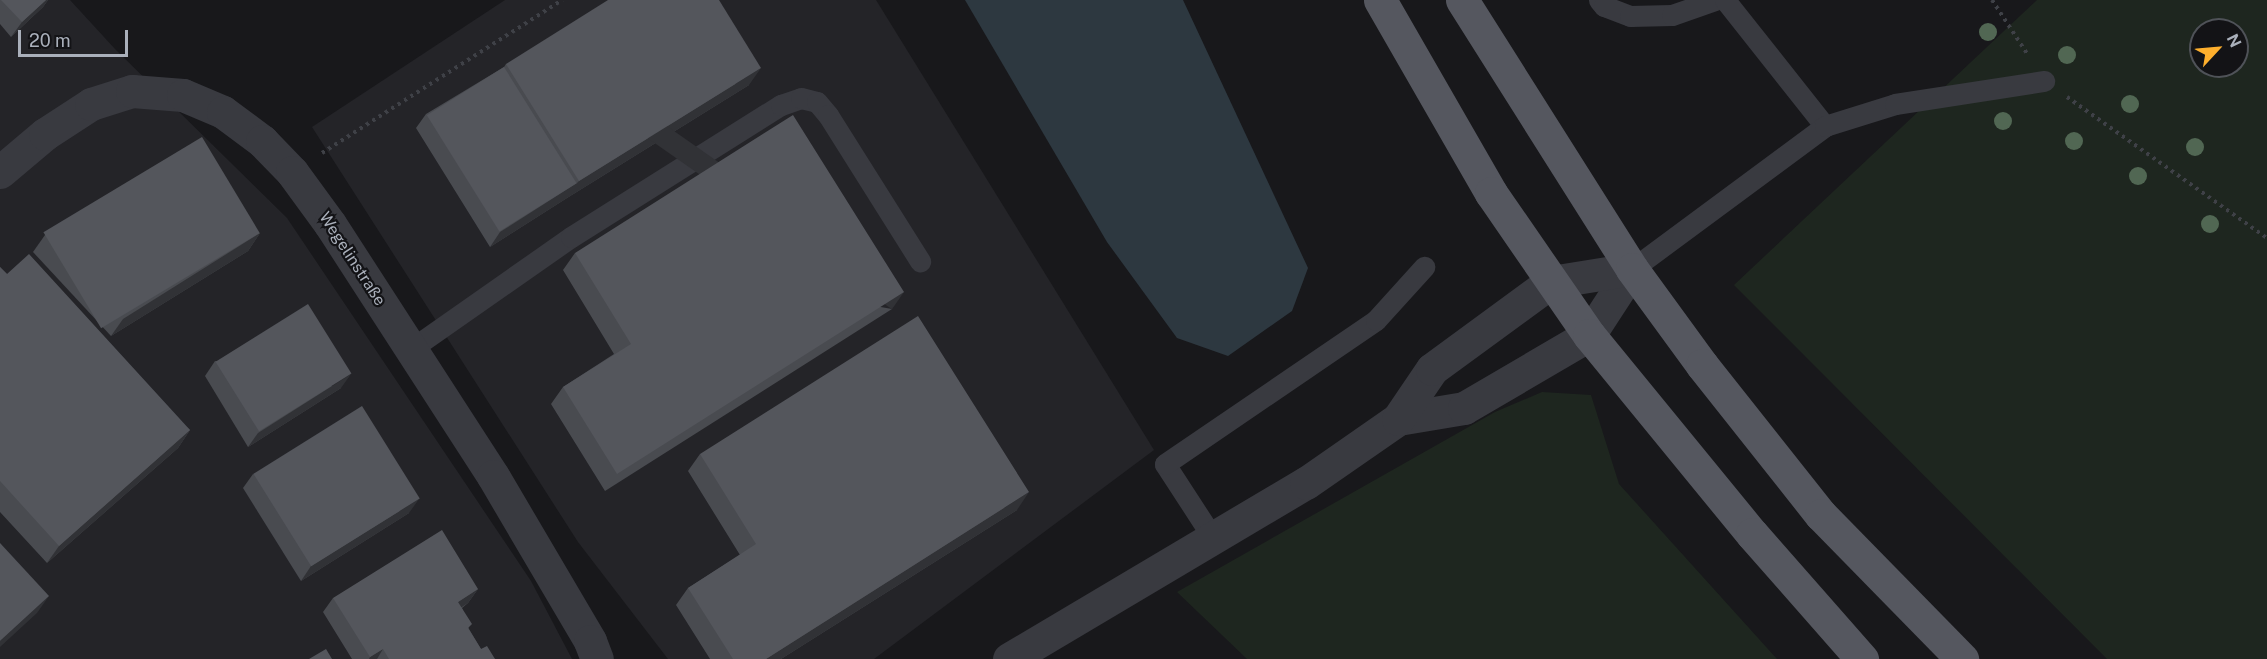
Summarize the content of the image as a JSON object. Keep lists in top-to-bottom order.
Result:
{
  "streets": {
    "street": ["Wegelinstraße"]
  },
  "scale_bar": "20 m",
  "north": "top right"
}
